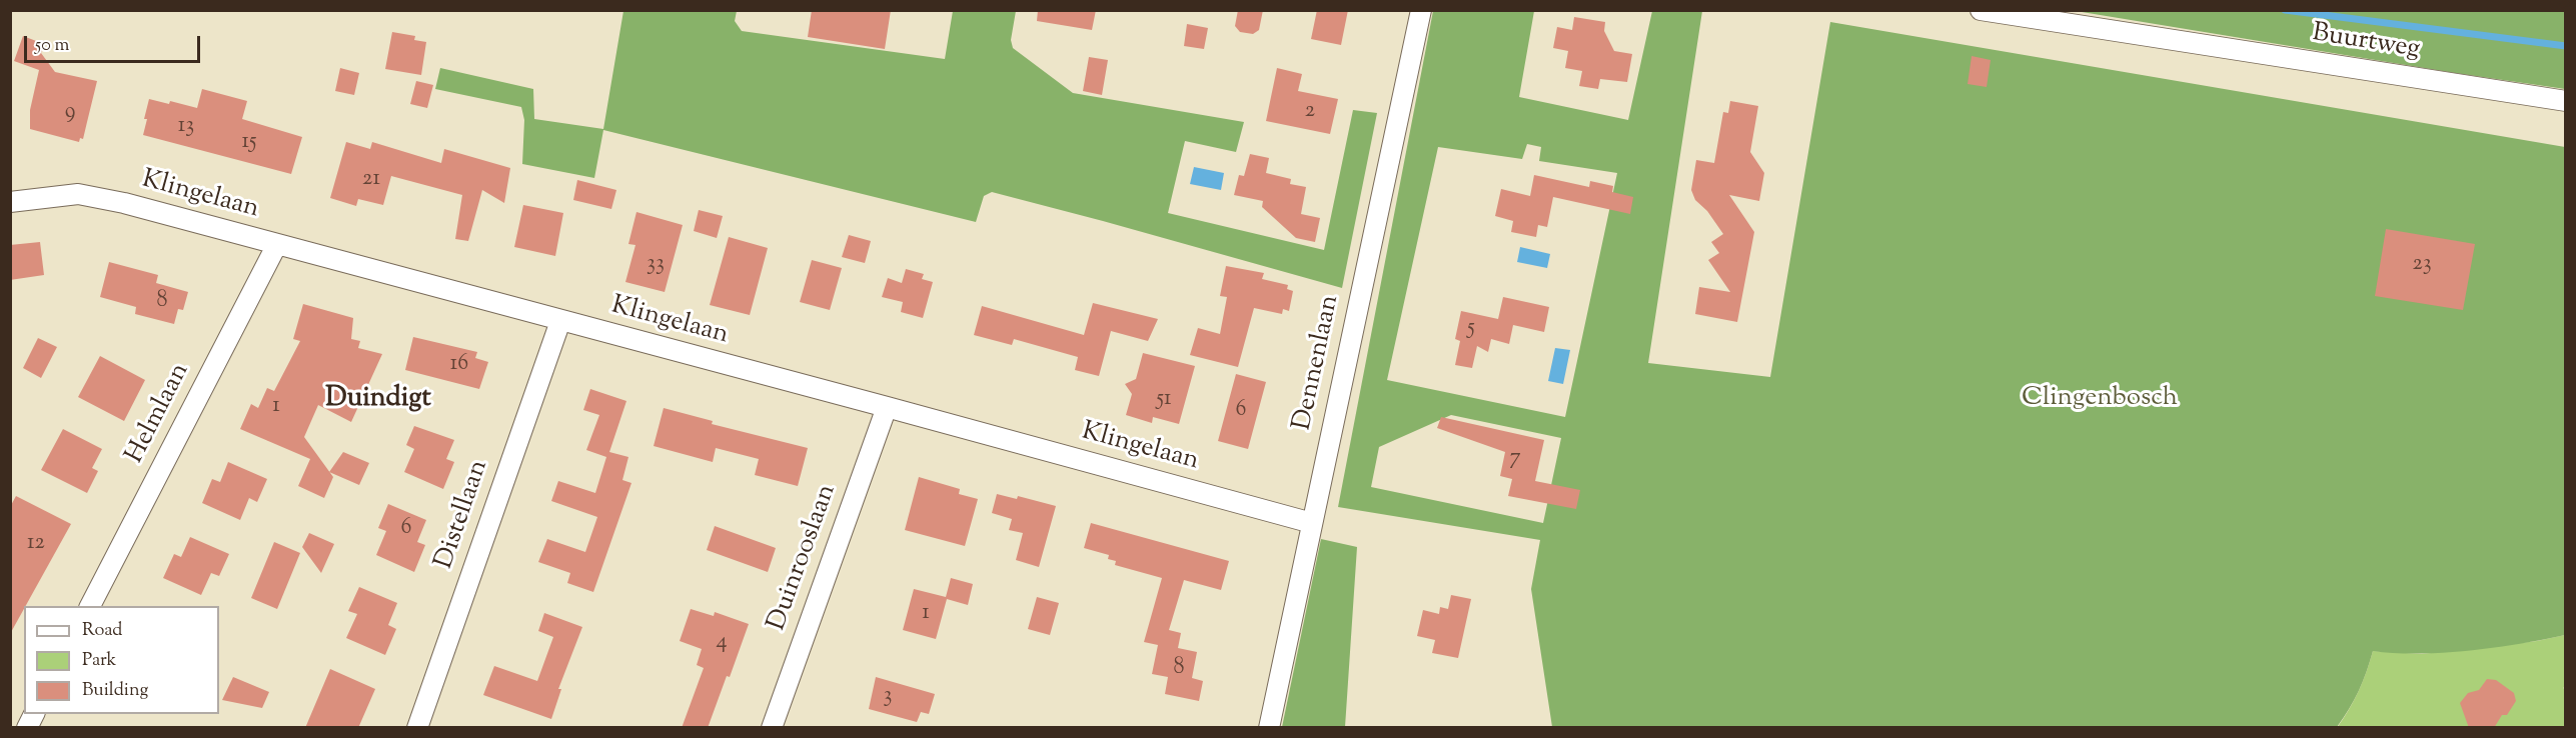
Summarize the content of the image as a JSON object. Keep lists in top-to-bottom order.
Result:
{
  "streets": {
    "street": [
      "Buurtweg",
      "Klingelaan",
      "Dennenlaan",
      "Helmlaan",
      "Distellaan",
      "Duinrooslaan"
    ]
  },
  "crossings": [
    ["Klingelaan", "Dennenlaan"],
    ["Klingelaan", "Helmlaan"],
    ["Klingelaan", "Distellaan"],
    ["Klingelaan", "Duinrooslaan"]
  ],
  "districts": ["Duindigt"],
  "parks": ["Clingenbosch"],
  "house_numbers": [
    "2",
    "9",
    "13",
    "15",
    "21",
    "33",
    "23",
    "8",
    "5",
    "16",
    "51",
    "1",
    "6",
    "7",
    "6",
    "12",
    "1",
    "4",
    "8",
    "3"
  ],
  "legend": ["Road", "Park", "Building"],
  "scale_bar": "50 m"
}
